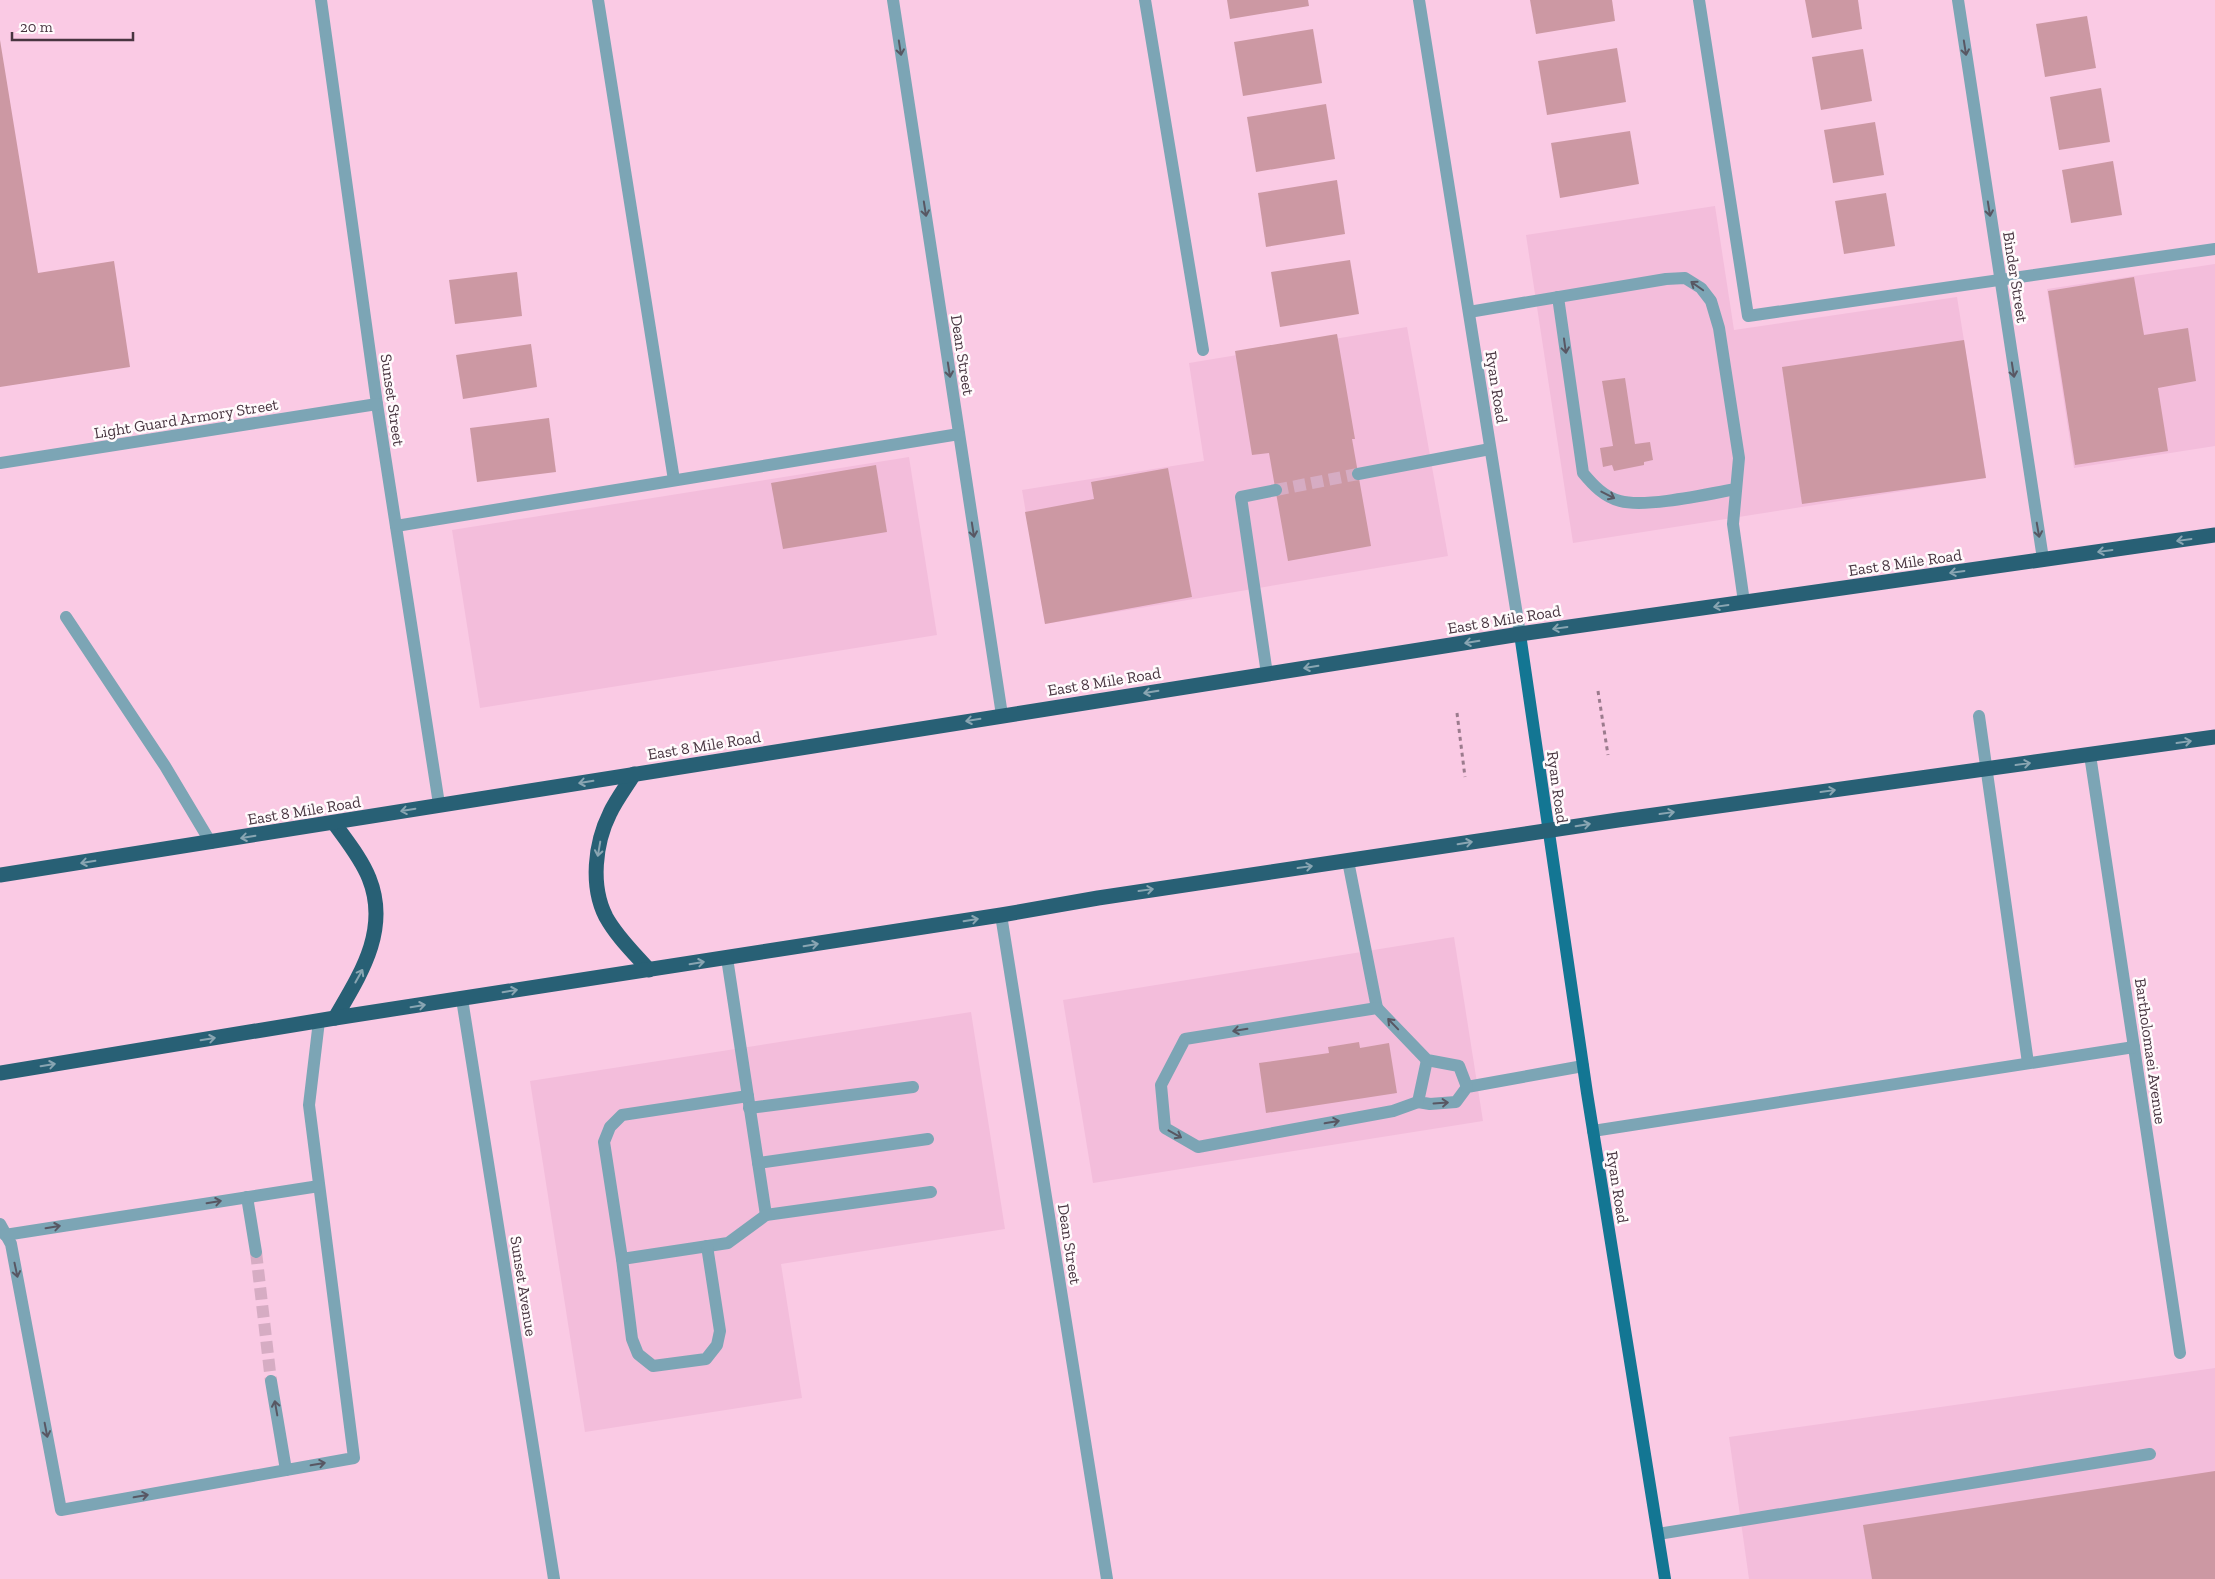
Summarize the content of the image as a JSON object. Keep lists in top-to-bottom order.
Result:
{
  "streets": {
    "highway": ["East 8 Mile Road"],
    "main road": ["Ryan Road"],
    "street": [
      "Binder Street",
      "Dean Street",
      "Sunset Street",
      "Light Guard Armory Street",
      "Bartholomaei Avenue",
      "Sunset Avenue"
    ]
  },
  "crossings": [
    ["Binder Street", "East 8 Mile Road"],
    ["Dean Street", "East 8 Mile Road"],
    ["Ryan Road", "East 8 Mile Road"],
    ["Sunset Street", "Light Guard Armory Street"],
    ["Sunset Street", "East 8 Mile Road"]
  ],
  "one_way": ["Binder Street", "Dean Street", "East 8 Mile Road"],
  "scale_bar": "20 m"
}
